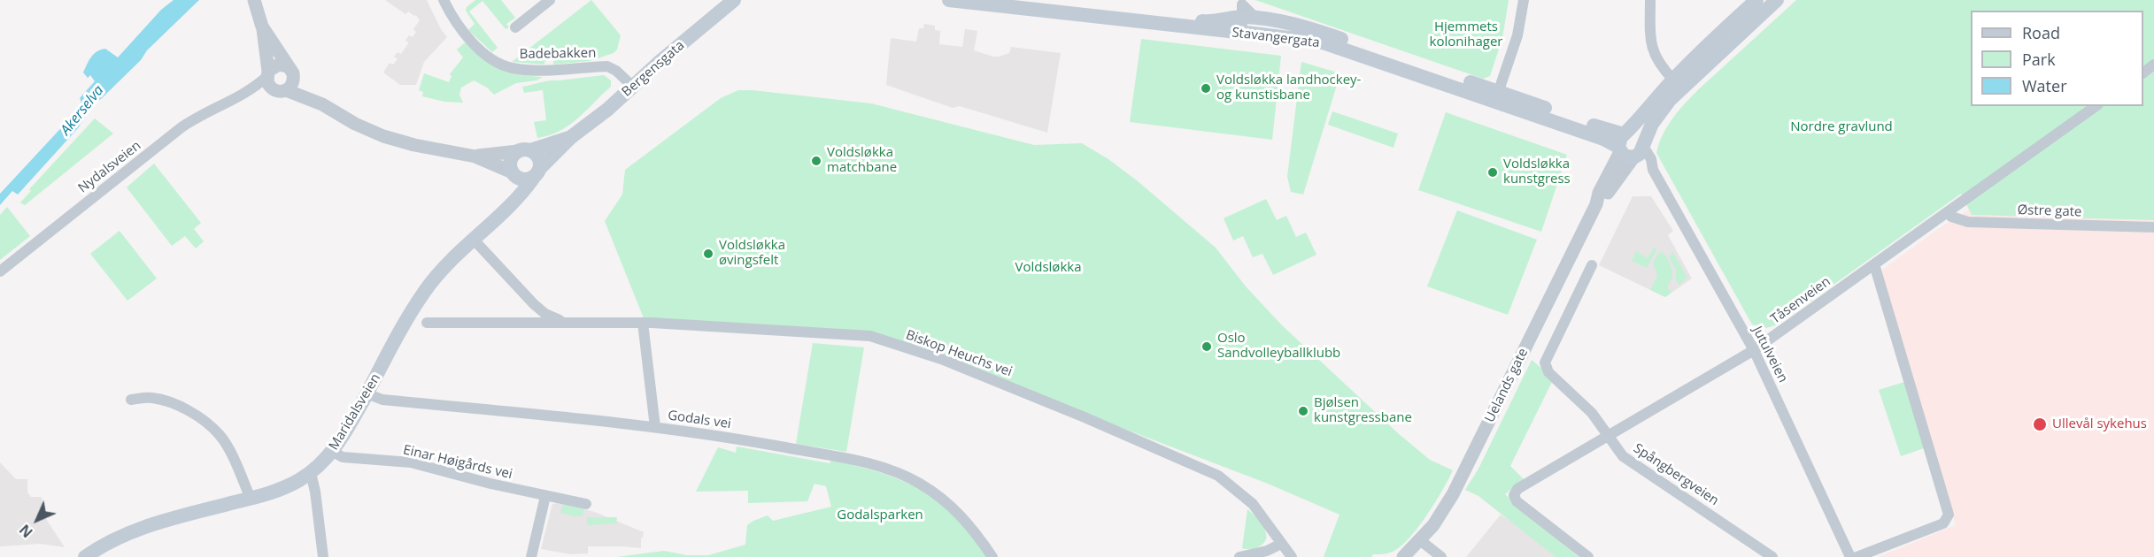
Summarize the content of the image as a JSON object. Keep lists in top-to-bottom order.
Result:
{
  "streets": {
    "main road": [
      "Stavangergata",
      "Bergensgata",
      "Uelands gate",
      "Maridalsveien"
    ],
    "street": [
      "Badebakken",
      "Nydalsveien",
      "Østre gate",
      "Tåsenveien",
      "Biskop Heuchs vei",
      "Jutulveien",
      "Godals vei",
      "Einar Høigårds vei",
      "Spångbergveien"
    ]
  },
  "crossings": [
    ["Stavangergata", "Jutulveien"],
    ["Stavangergata", "Uelands gate"],
    ["Badebakken", "Bergensgata"],
    ["Bergensgata", "Maridalsveien"],
    ["Østre gate", "Tåsenveien"],
    ["Tåsenveien", "Jutulveien"],
    ["Tåsenveien", "Spångbergveien"],
    ["Biskop Heuchs vei", "Maridalsveien"],
    ["Jutulveien", "Uelands gate"],
    ["Maridalsveien", "Godals vei"],
    ["Maridalsveien", "Einar Høigårds vei"]
  ],
  "water": ["Akerselva"],
  "parks": [
    "Hjemmets kolonihager",
    "Nordre gravlund",
    "Voldsløkka",
    "Godalsparken"
  ],
  "places": [
    "Voldsløkka landhockey- og kunstisbane",
    "Voldsløkka matchbane",
    "Voldsløkka kunstgress",
    "Voldsløkka øvingsfelt",
    "Oslo Sandvolleyballklubb",
    "Bjølsen kunstgressbane",
    "Ullevål sykehus"
  ],
  "legend": ["Road", "Park", "Water"],
  "north": "bottom left"
}
